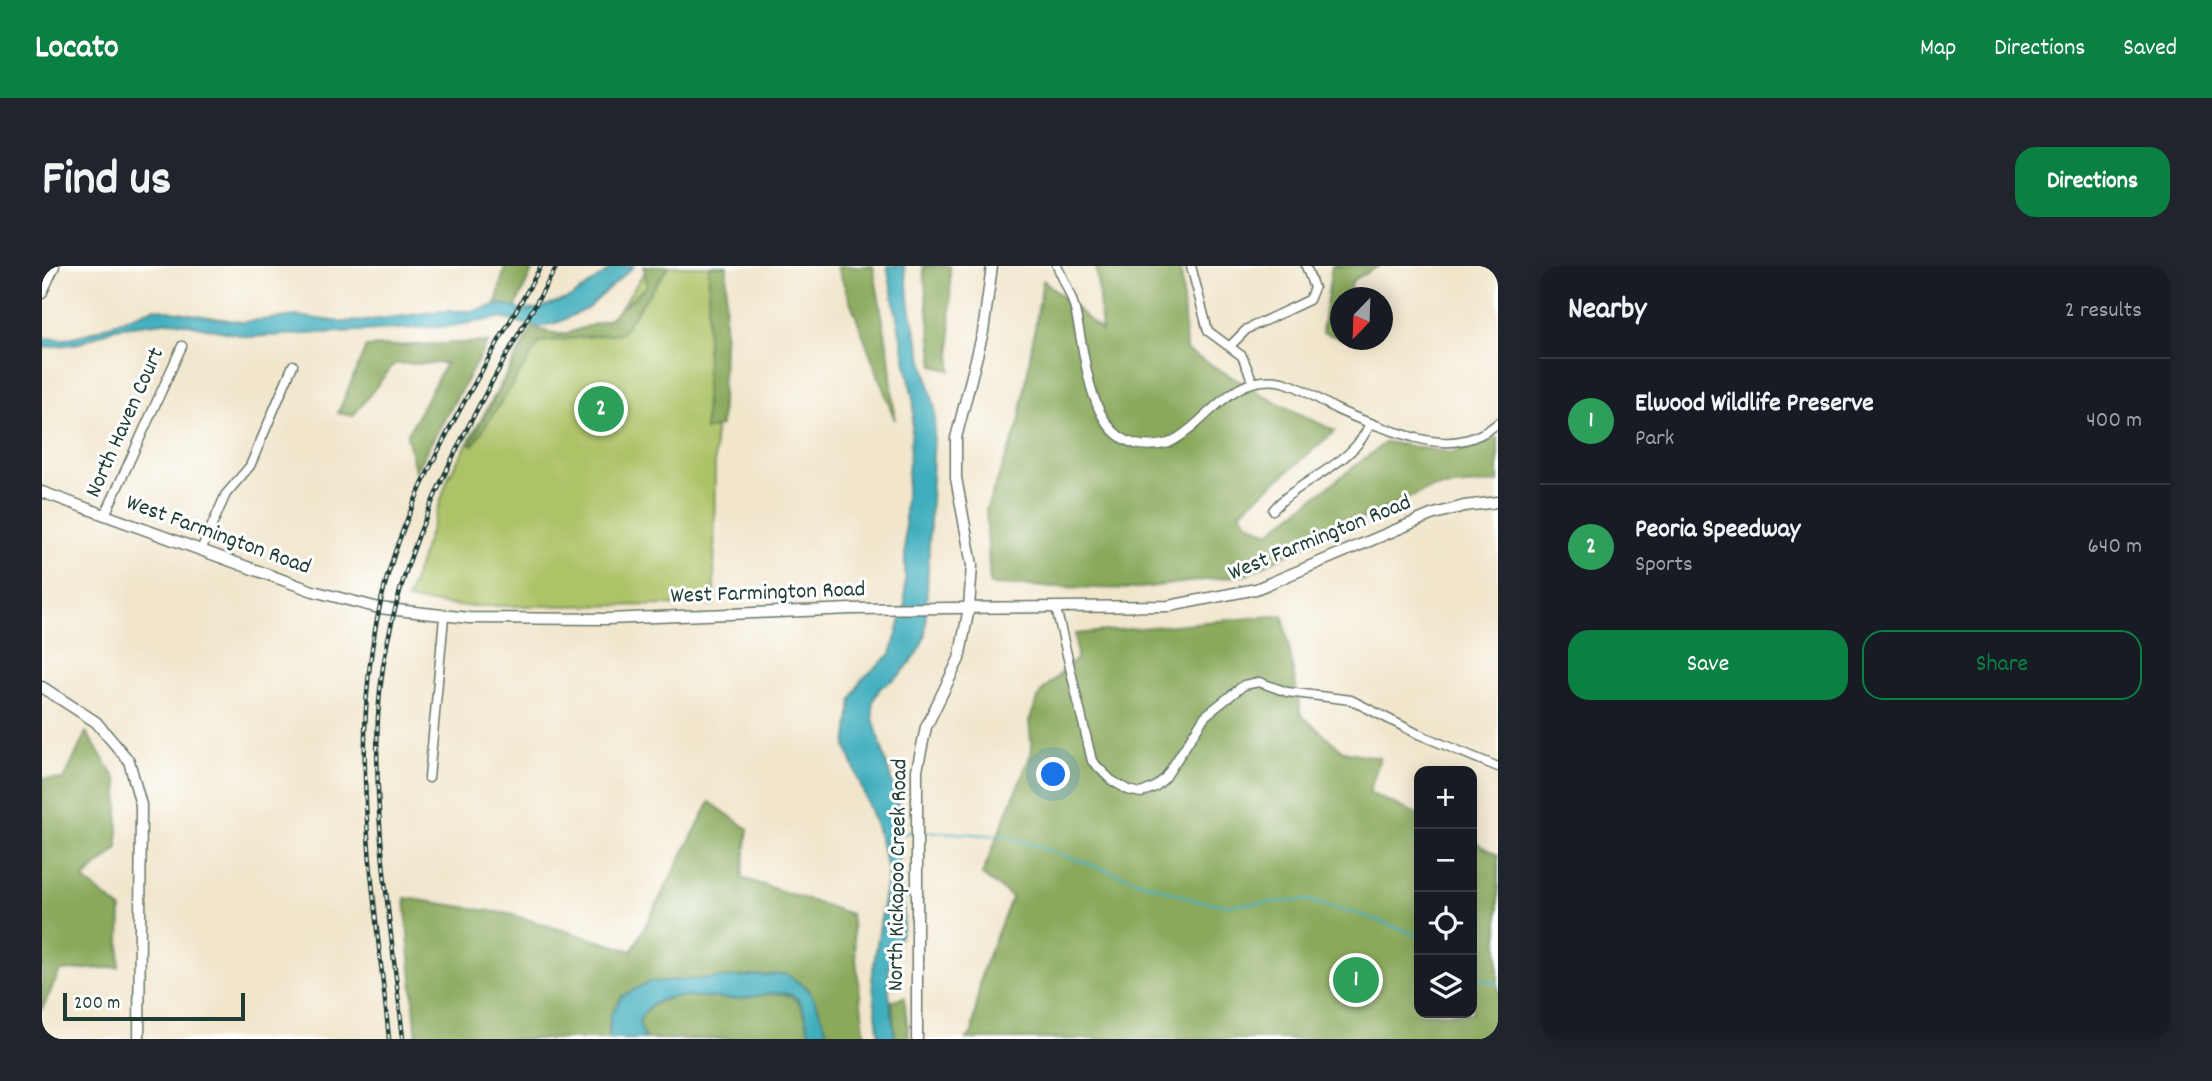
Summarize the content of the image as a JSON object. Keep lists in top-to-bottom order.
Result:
{
  "streets": {
    "main road": ["West Farmington Road", "North Kickapoo Creek Road"],
    "street": ["North Haven Court"]
  },
  "crossings": [
    ["North Haven Court", "West Farmington Road"],
    ["West Farmington Road", "North Kickapoo Creek Road"]
  ],
  "scale_bar": "200 m",
  "north": "bottom left",
  "page": {
    "header": "Locato",
    "nav": ["Map", "Directions", "Saved"],
    "title": "Find us",
    "buttons": [
      "Directions",
      ["Save", "Share"]
    ],
    "heading": ["Nearby", "2 results"],
    "list": [
      {
        "mark": "1",
        "name": "Elwood Wildlife Preserve",
        "note": "Park",
        "value": "400 m"
      },
      {
        "mark": "2",
        "name": "Peoria Speedway",
        "note": "Sports",
        "value": "640 m"
      }
    ],
    "pins": ["2", "1"],
    "map_buttons": ["+", "−"],
    "scale": "200 m"
  }
}
